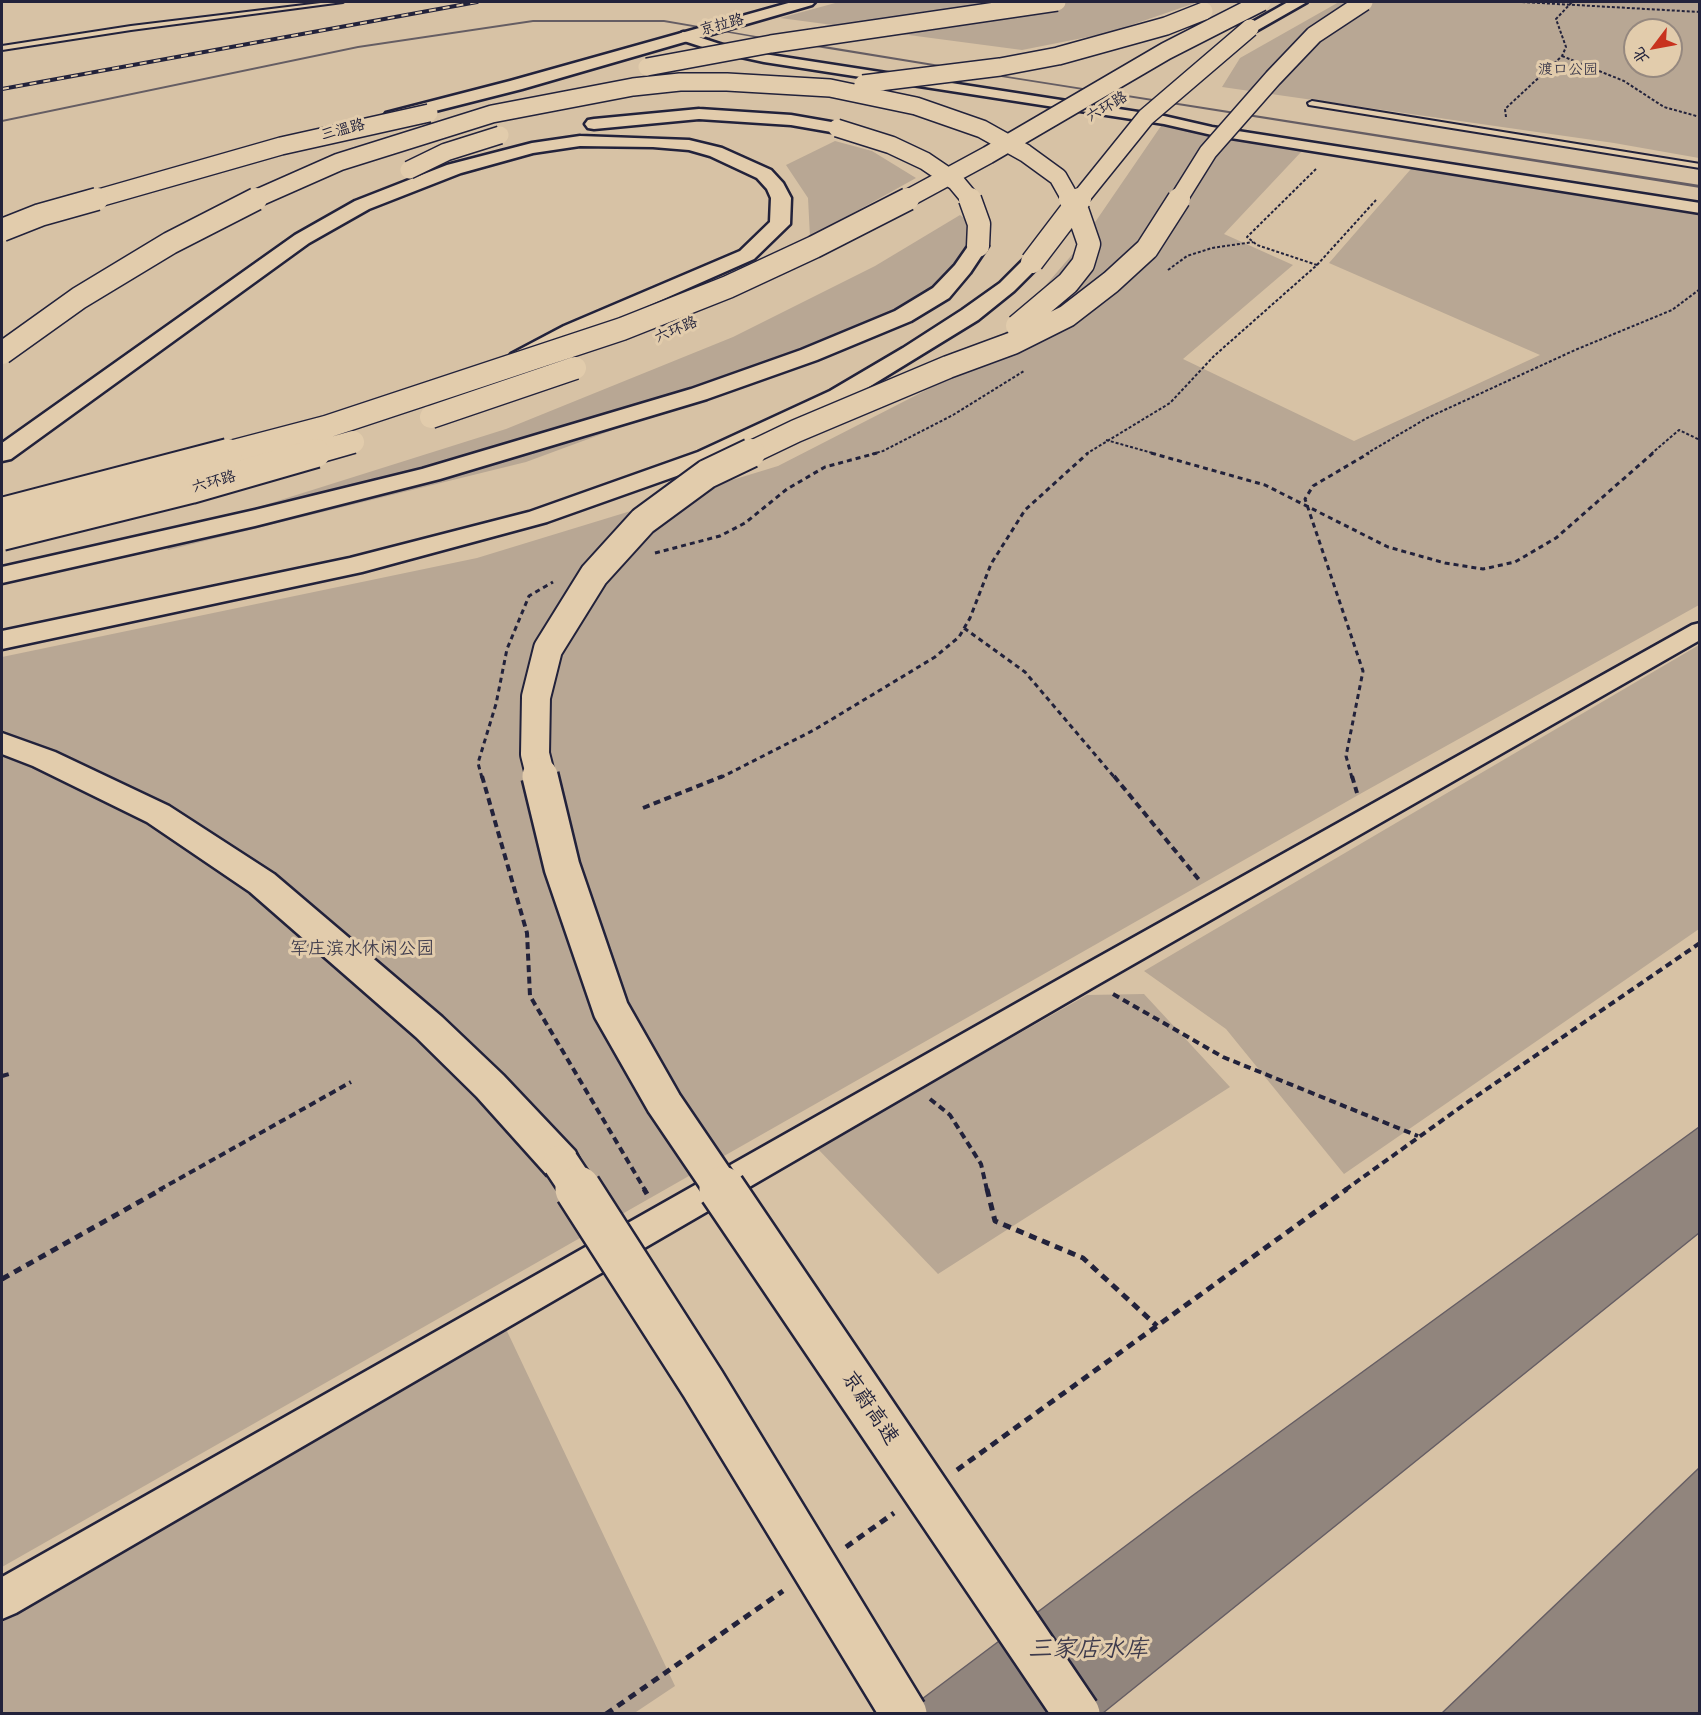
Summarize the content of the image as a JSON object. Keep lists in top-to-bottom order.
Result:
{
  "streets": {
    "highway": [
      "京拉路",
      "六环路",
      "三温路",
      "京蔚高速"
    ]
  },
  "crossings": [
    ["京拉路", "三温路"]
  ],
  "water": ["三家店水库"],
  "parks": ["渡口公园", "军庄滨水休闲公园"],
  "north": "bottom left"
}
